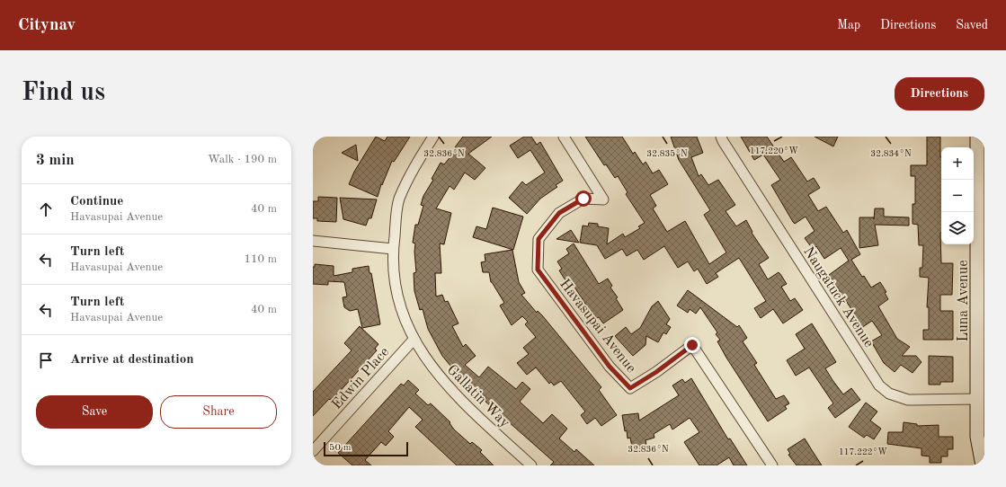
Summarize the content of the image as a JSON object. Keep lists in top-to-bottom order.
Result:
{
  "streets": {
    "street": [
      "Naugatuck Avenue",
      "Luna Avenue",
      "Havasupai Avenue",
      "Edwin Place",
      "Gallatin Way"
    ]
  },
  "crossings": [
    ["Naugatuck Avenue", "Luna Avenue"],
    ["Edwin Place", "Gallatin Way"]
  ],
  "scale_bar": "50 m",
  "page": {
    "header": "Citynav",
    "nav": ["Map", "Directions", "Saved"],
    "buttons": [
      "Directions",
      ["Save", "Share"]
    ],
    "title": "Find us",
    "heading": ["3 min", "Walk · 190 m"],
    "map_buttons": ["+", "−"],
    "list": [
      ["Continue", "Havasupai Avenue", "40 m"],
      ["Turn left", "Havasupai Avenue", "110 m"],
      ["Turn left", "Havasupai Avenue", "40 m"],
      "Arrive at destination"
    ],
    "scale": "50 m"
  },
  "coordinates": [
    "117.220°W",
    "32.836°N",
    "32.835°N",
    "32.834°N",
    "117.222°W"
  ]
}
